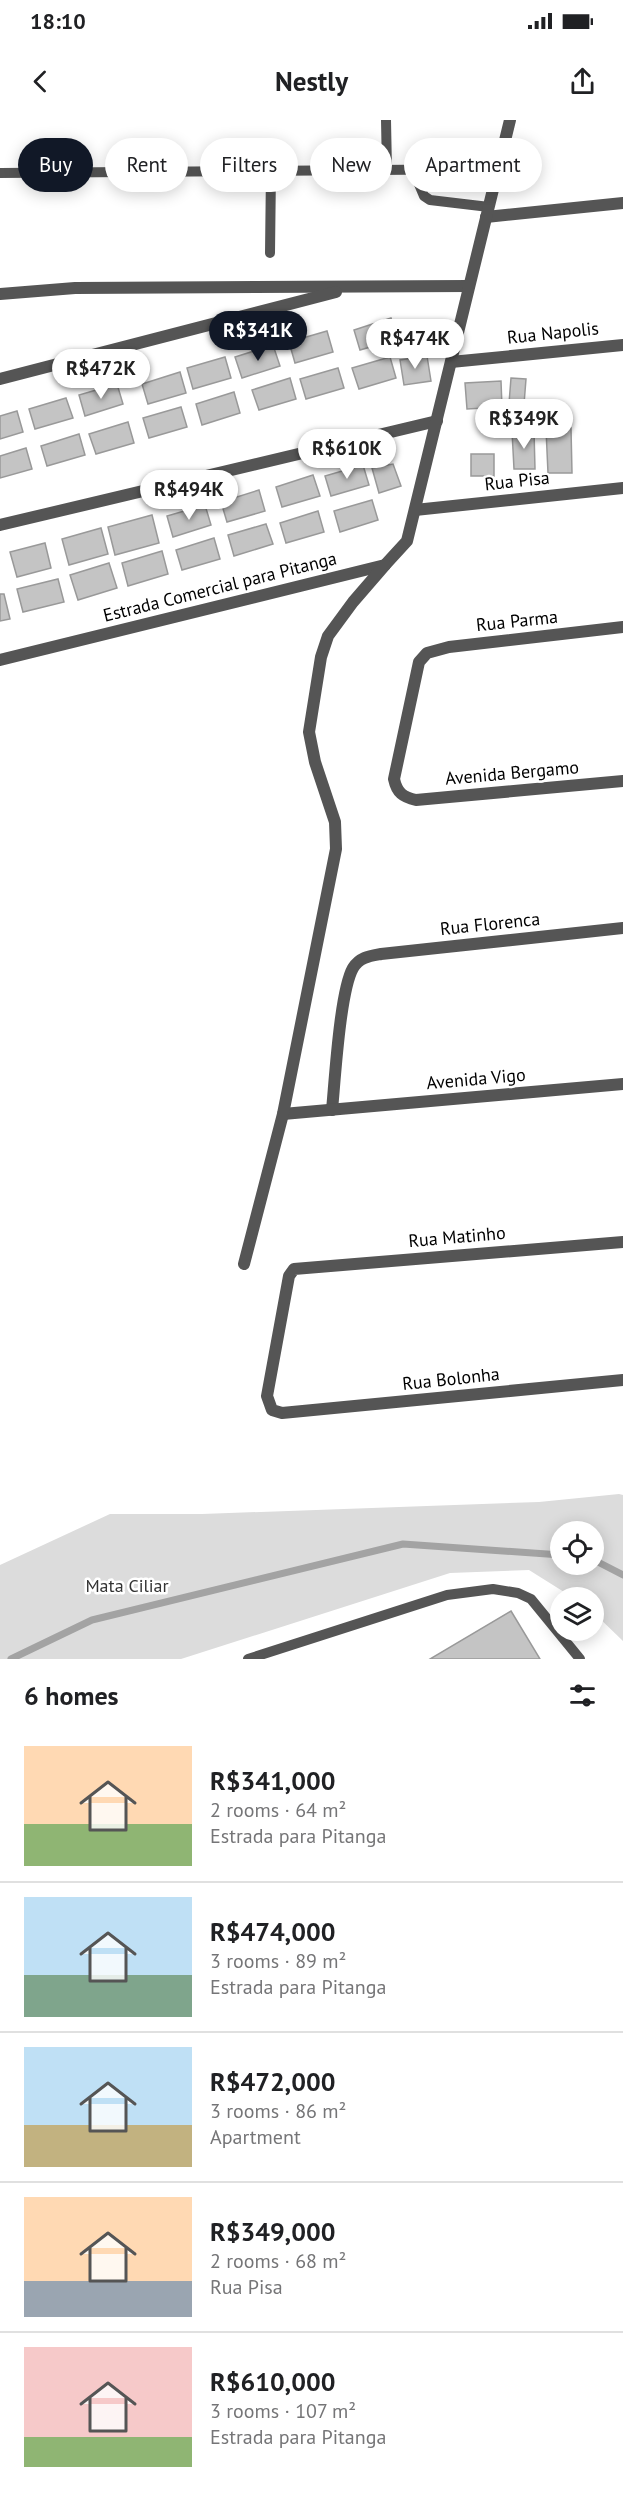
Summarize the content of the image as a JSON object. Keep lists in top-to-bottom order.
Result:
{
  "streets": {
    "street": [
      "Rua Napolis",
      "Rua Pisa",
      "Estrada Comercial para Pitanga",
      "Rua Parma",
      "Avenida Bergamo",
      "Rua Florenca",
      "Avenida Vigo",
      "Rua Matinho",
      "Rua Bolonha"
    ]
  },
  "crossings": [
    ["Rua Parma", "Avenida Bergamo"],
    ["Rua Florenca", "Avenida Vigo"],
    ["Rua Matinho", "Rua Bolonha"]
  ],
  "parks": ["Mata Ciliar"],
  "page": {
    "status": "18:10",
    "header": "Nestly",
    "chip": [
      "Buy",
      "Rent",
      "Filters",
      "New",
      "Apartment"
    ],
    "price": [
      "R$341K",
      "R$474K",
      "R$472K",
      "R$349K",
      "R$610K",
      "R$494K"
    ],
    "heading": "6 homes",
    "list": [
      {
        "name": "R$341,000",
        "note": "2 rooms · 64 m² · Estrada para Pitanga"
      },
      {
        "name": "R$474,000",
        "note": "3 rooms · 89 m² · Estrada para Pitanga"
      },
      {
        "name": "R$472,000",
        "note": "3 rooms · 86 m² · Apartment"
      },
      {
        "name": "R$349,000",
        "note": "2 rooms · 68 m² · Rua Pisa"
      },
      {
        "name": "R$610,000",
        "note": "3 rooms · 107 m² · Estrada para Pitanga"
      }
    ]
  }
}
